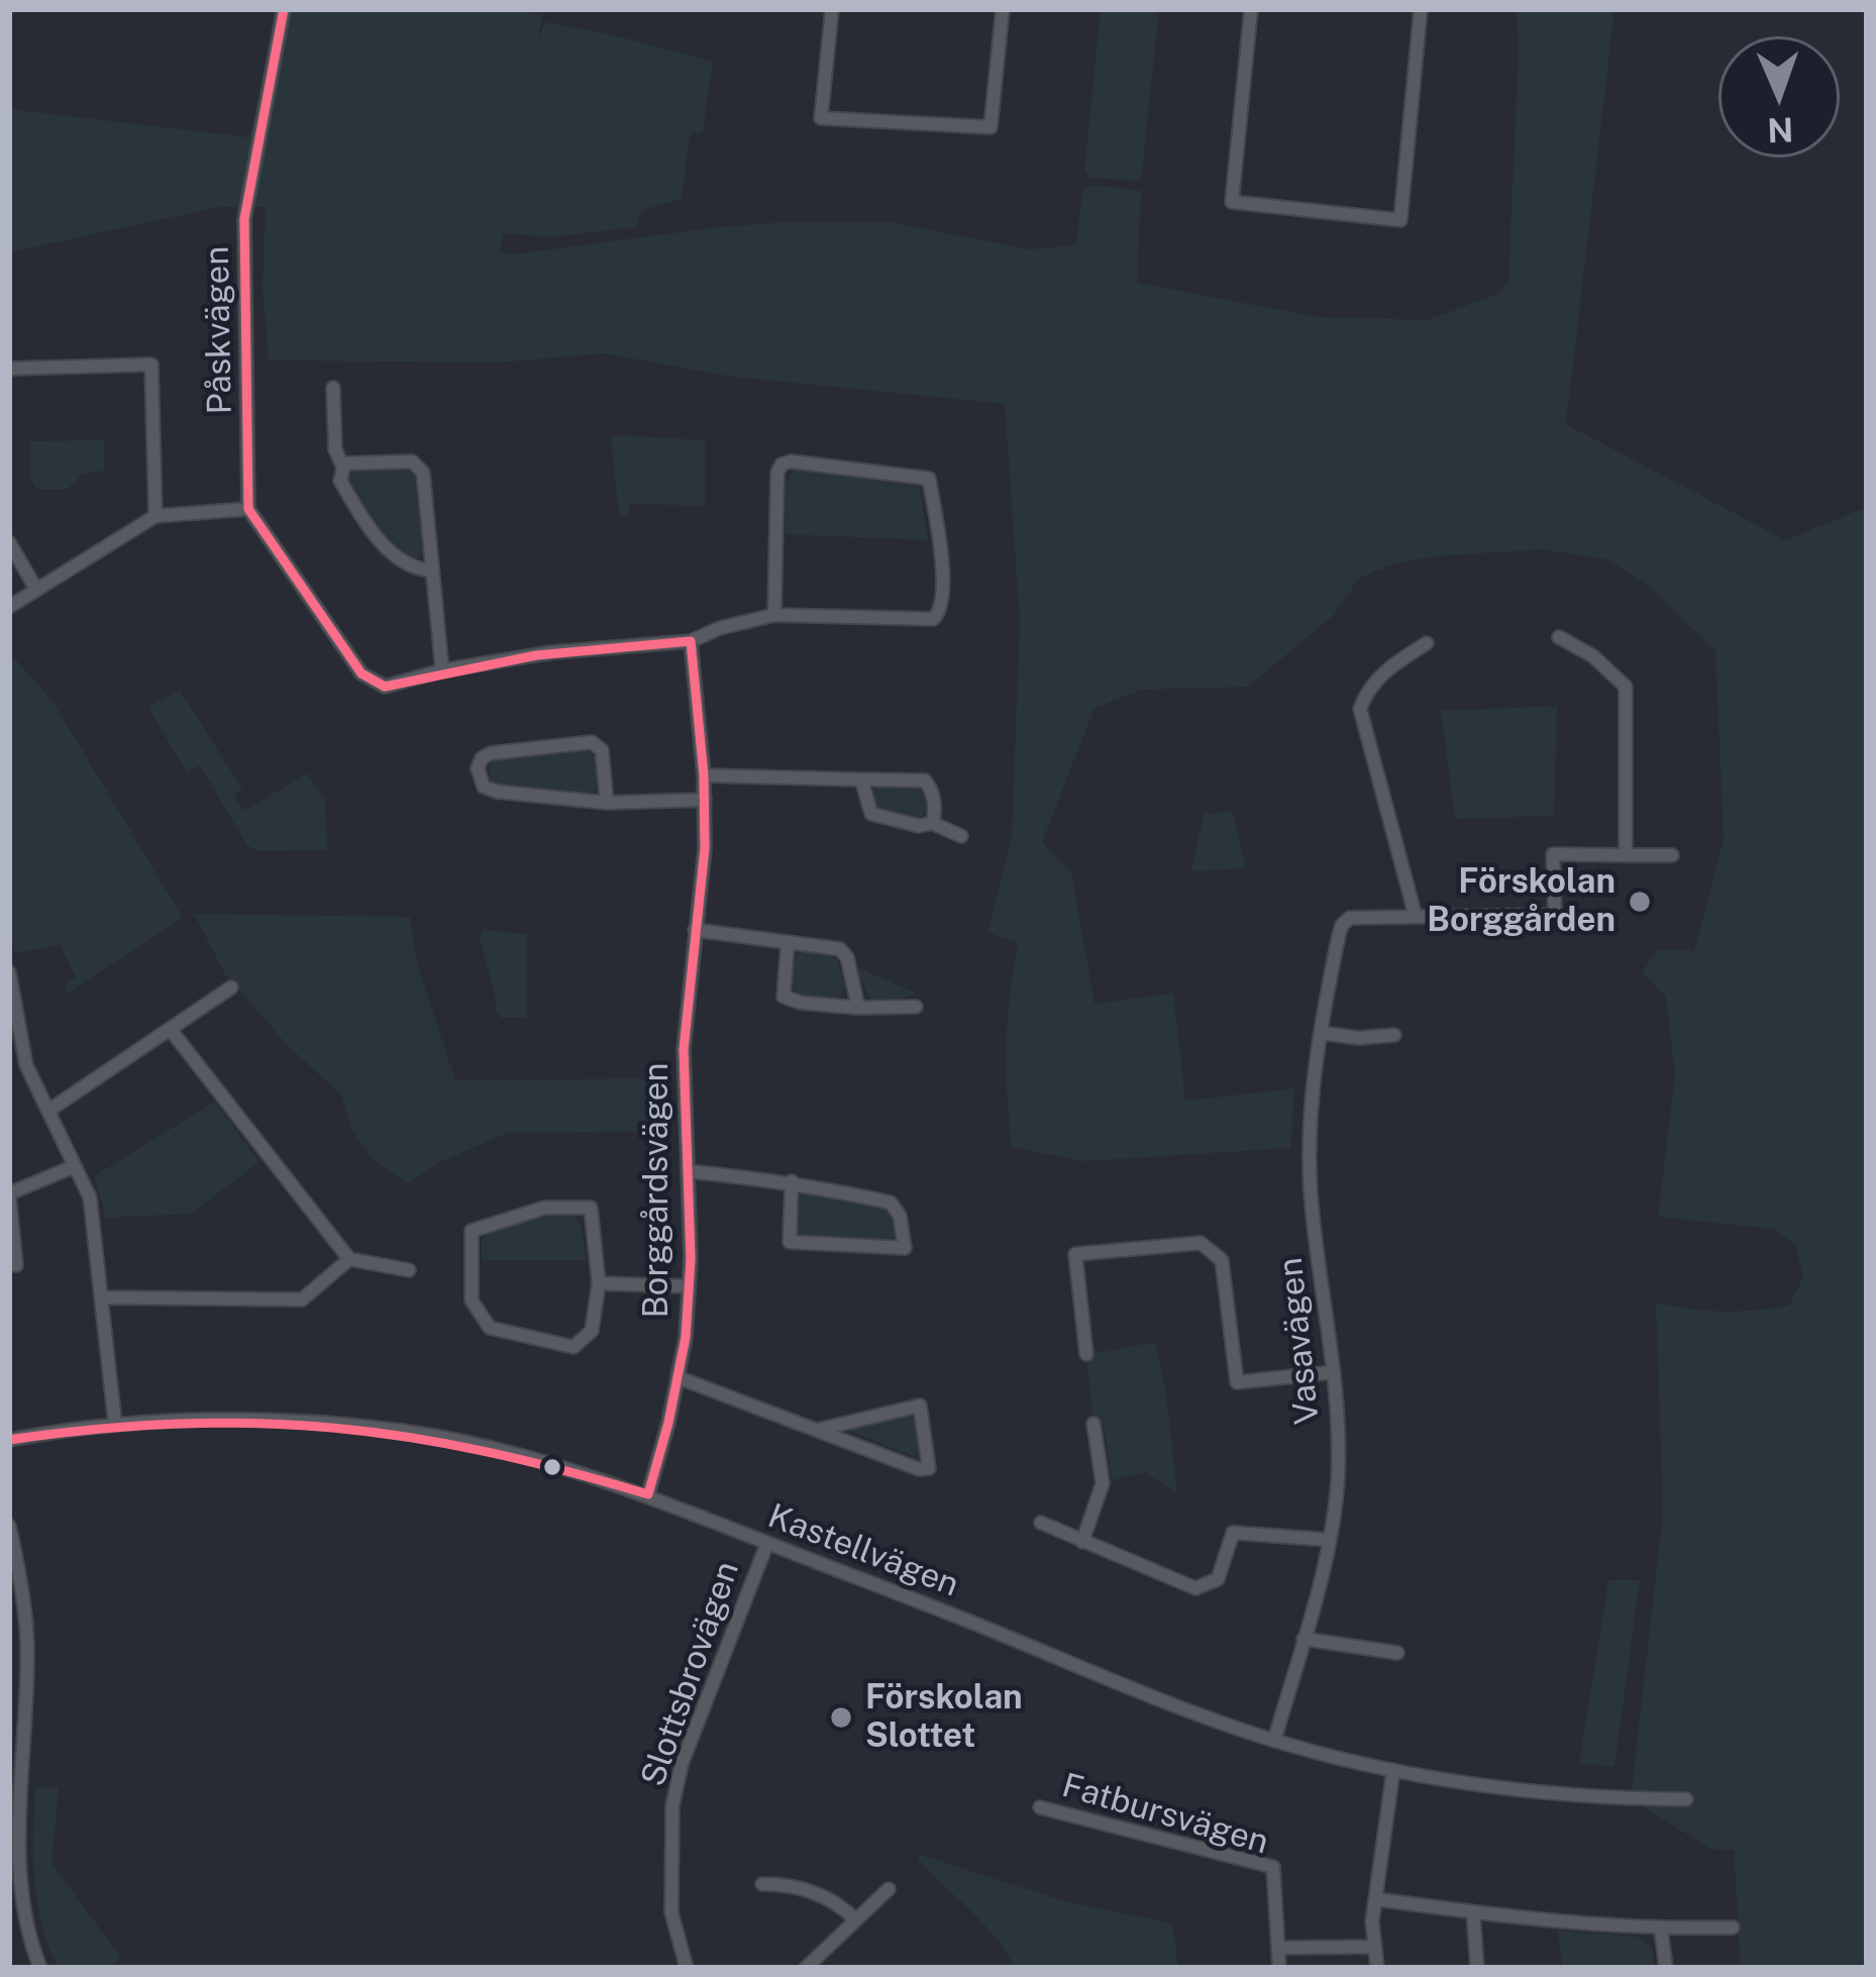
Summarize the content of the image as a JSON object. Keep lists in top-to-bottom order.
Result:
{
  "streets": {
    "street": [
      "Påskvägen",
      "Borggårdsvägen",
      "Vasavägen",
      "Kastellvägen",
      "Slottsbrovägen",
      "Fatbursvägen"
    ]
  },
  "crossings": [
    ["Borggårdsvägen", "Kastellvägen"],
    ["Vasavägen", "Kastellvägen"],
    ["Kastellvägen", "Slottsbrovägen"]
  ],
  "places": ["Förskolan Borggården", "Förskolan Slottet"],
  "north": "bottom"
}
